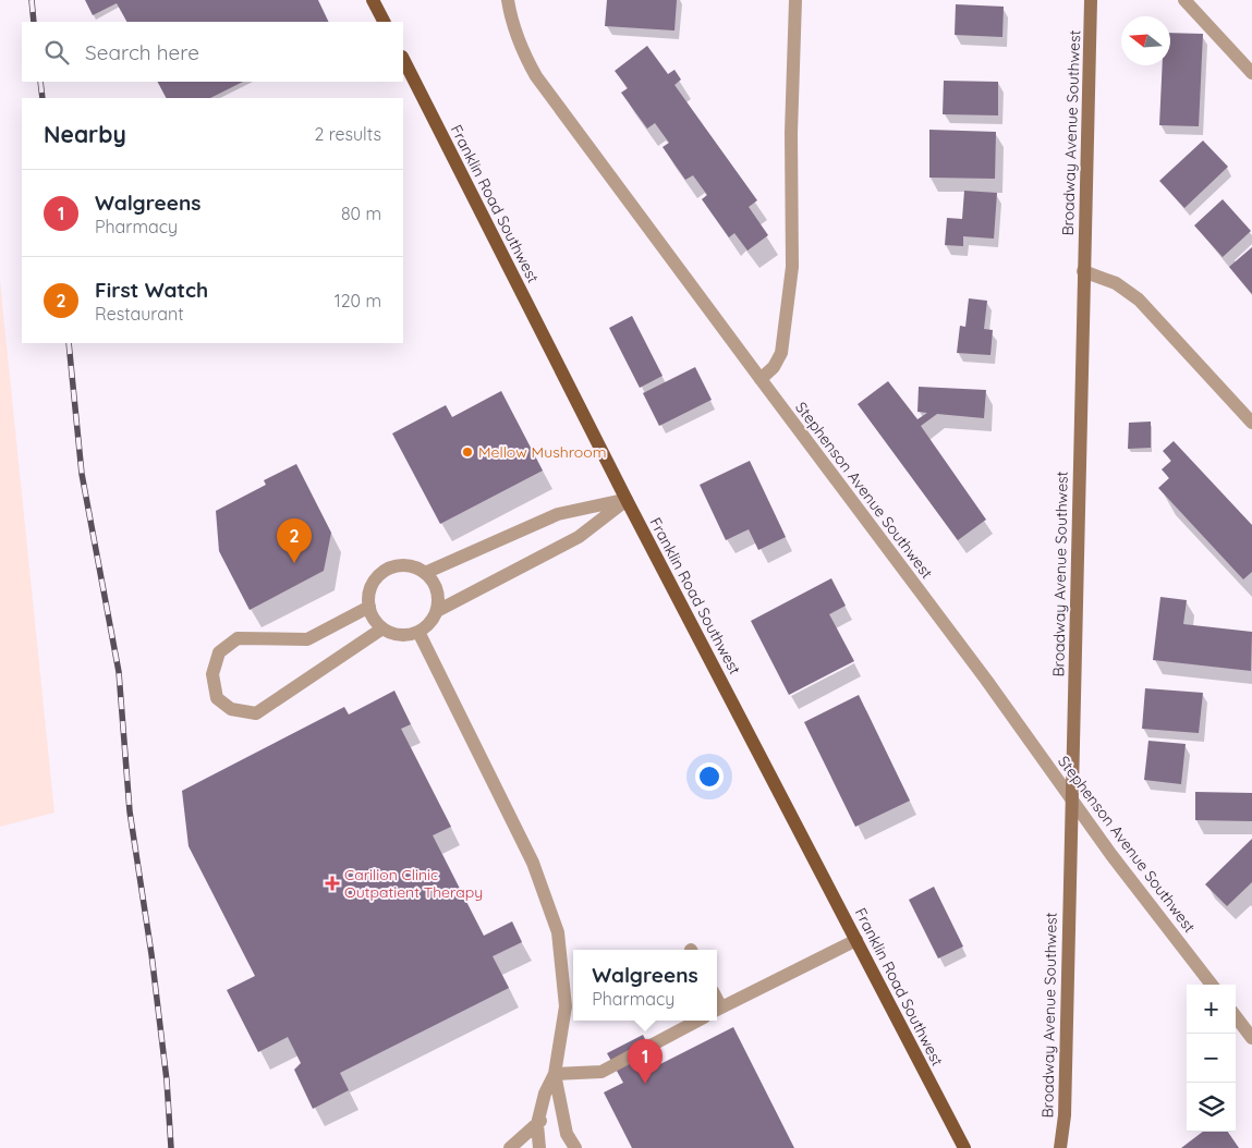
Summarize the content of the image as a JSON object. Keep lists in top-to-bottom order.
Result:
{
  "streets": {
    "main road": ["Franklin Road Southwest"],
    "street": ["Broadway Avenue Southwest", "Stephenson Avenue Southwest"]
  },
  "crossings": [
    ["Broadway Avenue Southwest", "Stephenson Avenue Southwest"]
  ],
  "places": {
    "other": ["Mellow Mushroom"],
    "health": ["Carilion Clinic Outpatient Therapy"]
  },
  "north": "left",
  "page": {
    "search": "Search here",
    "heading": ["Nearby", "2 results"],
    "list": [
      {
        "mark": "1",
        "name": "Walgreens",
        "note": "Pharmacy",
        "value": "80 m"
      },
      {
        "mark": "2",
        "name": "First Watch",
        "note": "Restaurant",
        "value": "120 m"
      }
    ],
    "pins": ["2", "1"],
    "popup": ["Walgreens", "Pharmacy"],
    "map_buttons": ["+", "−"]
  }
}
